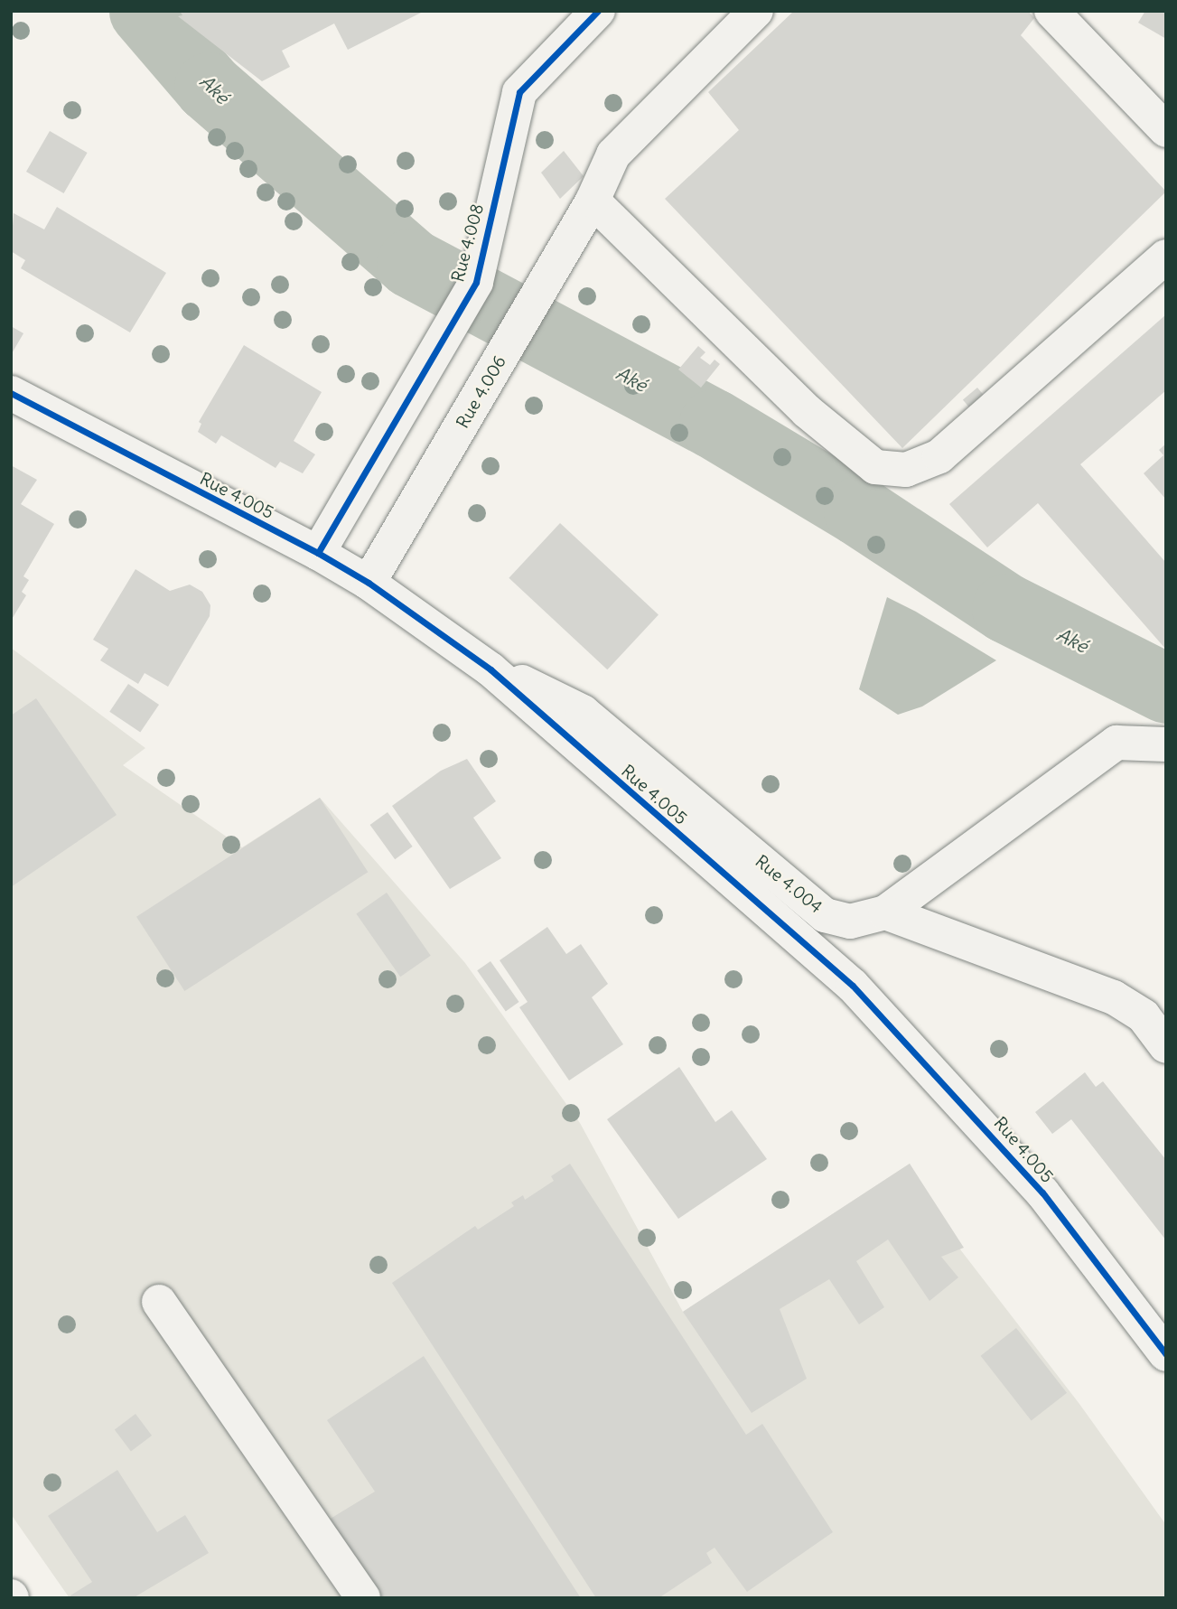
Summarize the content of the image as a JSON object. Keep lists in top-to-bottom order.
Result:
{
  "streets": {
    "street": [
      "Rue 4.008",
      "Rue 4.006",
      "Rue 4.005",
      "Rue 4.004"
    ]
  },
  "crossings": [
    ["Rue 4.008", "Rue 4.005"],
    ["Rue 4.006", "Rue 4.005"],
    ["Rue 4.005", "Rue 4.004"]
  ],
  "water": ["Aké"]
}
